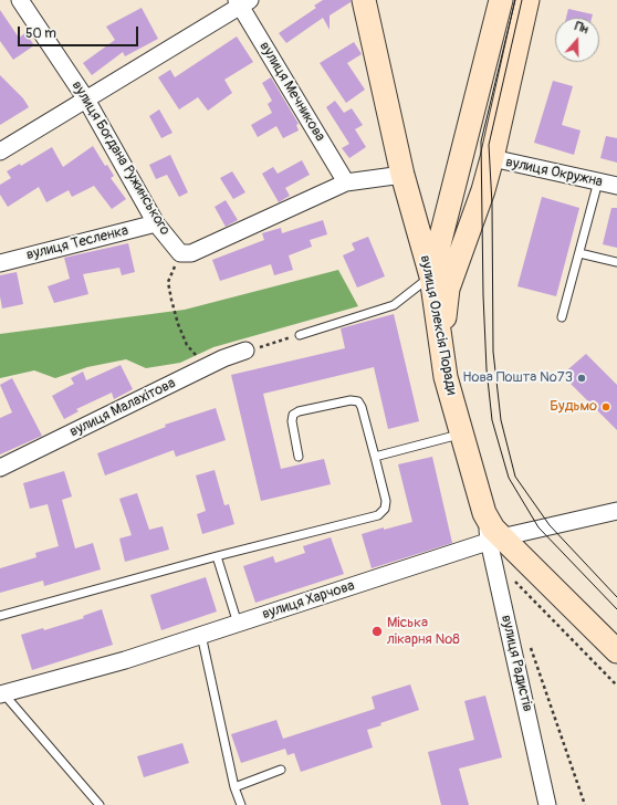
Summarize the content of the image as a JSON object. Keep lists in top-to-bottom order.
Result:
{
  "streets": {
    "main road": ["вулиця Олексія Поради"],
    "street": [
      "вулиця Мечникова",
      "вулиця Богдана Ружинського",
      "вулиця Окружна",
      "вулиця Тесленка",
      "вулиця Малахітова",
      "вулиця Харчова",
      "вулиця Радистів"
    ]
  },
  "crossings": [
    ["вулиця Богдана Ружинського", "вулиця Тесленка"],
    ["вулиця Олексія Поради", "вулиця Харчова"],
    ["вулиця Олексія Поради", "вулиця Радистів"],
    ["вулиця Харчова", "вулиця Радистів"]
  ],
  "places": ["Нова Пошта №73", "Будьмо", "Міська лікарня №8"],
  "scale_bar": "50 m",
  "north": "top"
}
